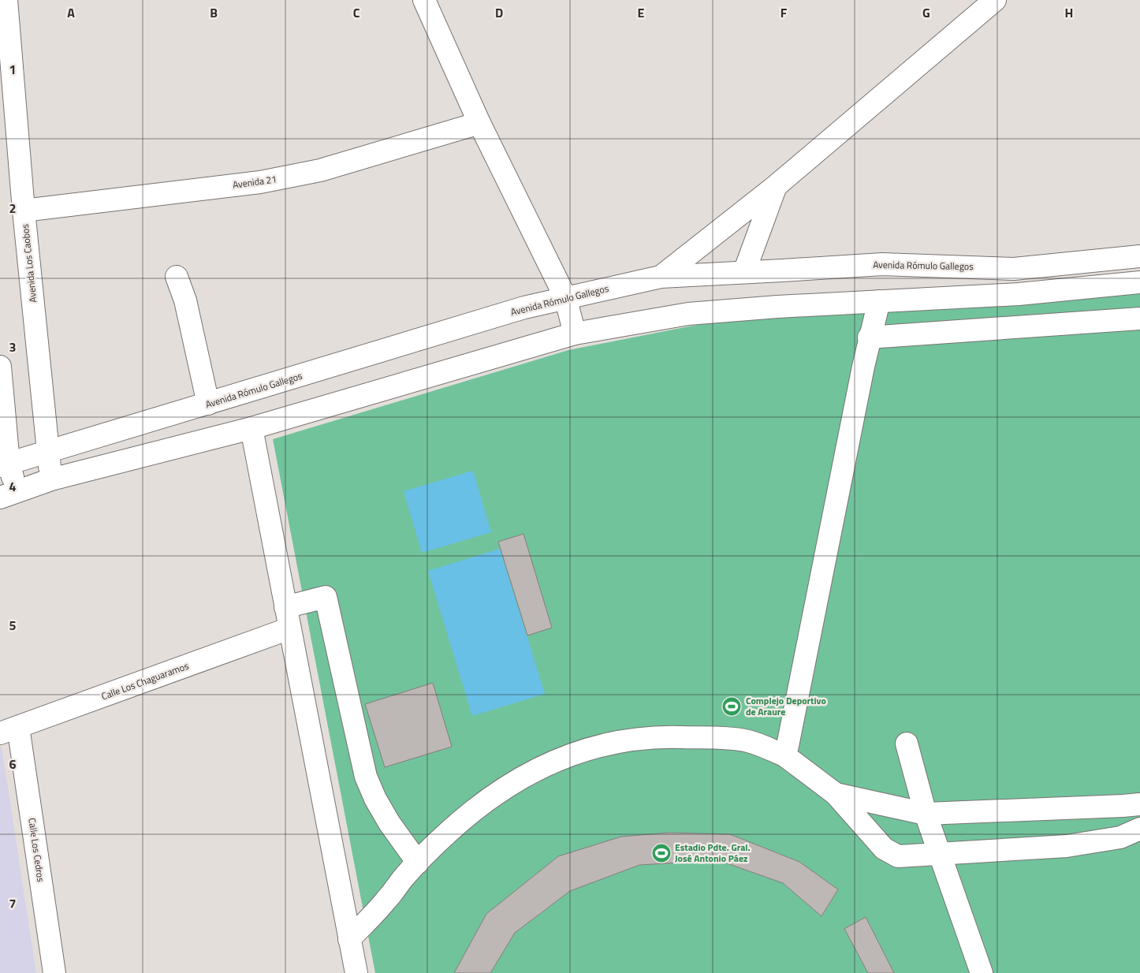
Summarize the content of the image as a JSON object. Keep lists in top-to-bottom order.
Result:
{
  "streets": {
    "street": [
      "Avenida 21",
      "Avenida Los Caobos",
      "Avenida Rómulo Gallegos",
      "Calle Los Chaguaramos",
      "Calle Los Cedros"
    ]
  },
  "crossings": [
    ["Avenida 21", "Avenida Los Caobos"],
    ["Avenida Los Caobos", "Avenida Rómulo Gallegos"],
    ["Calle Los Chaguaramos", "Calle Los Cedros"]
  ],
  "places": {
    "sports": ["Complejo Deportivo de Araure", "Estadio Pdte. Gral. José Antonio Páez"]
  },
  "grid": {
    "columns": [
      "A",
      "B",
      "C",
      "D",
      "E",
      "F",
      "G",
      "H"
    ],
    "rows": [
      "1",
      "2",
      "3",
      "4",
      "5",
      "6",
      "7"
    ]
  }
}
